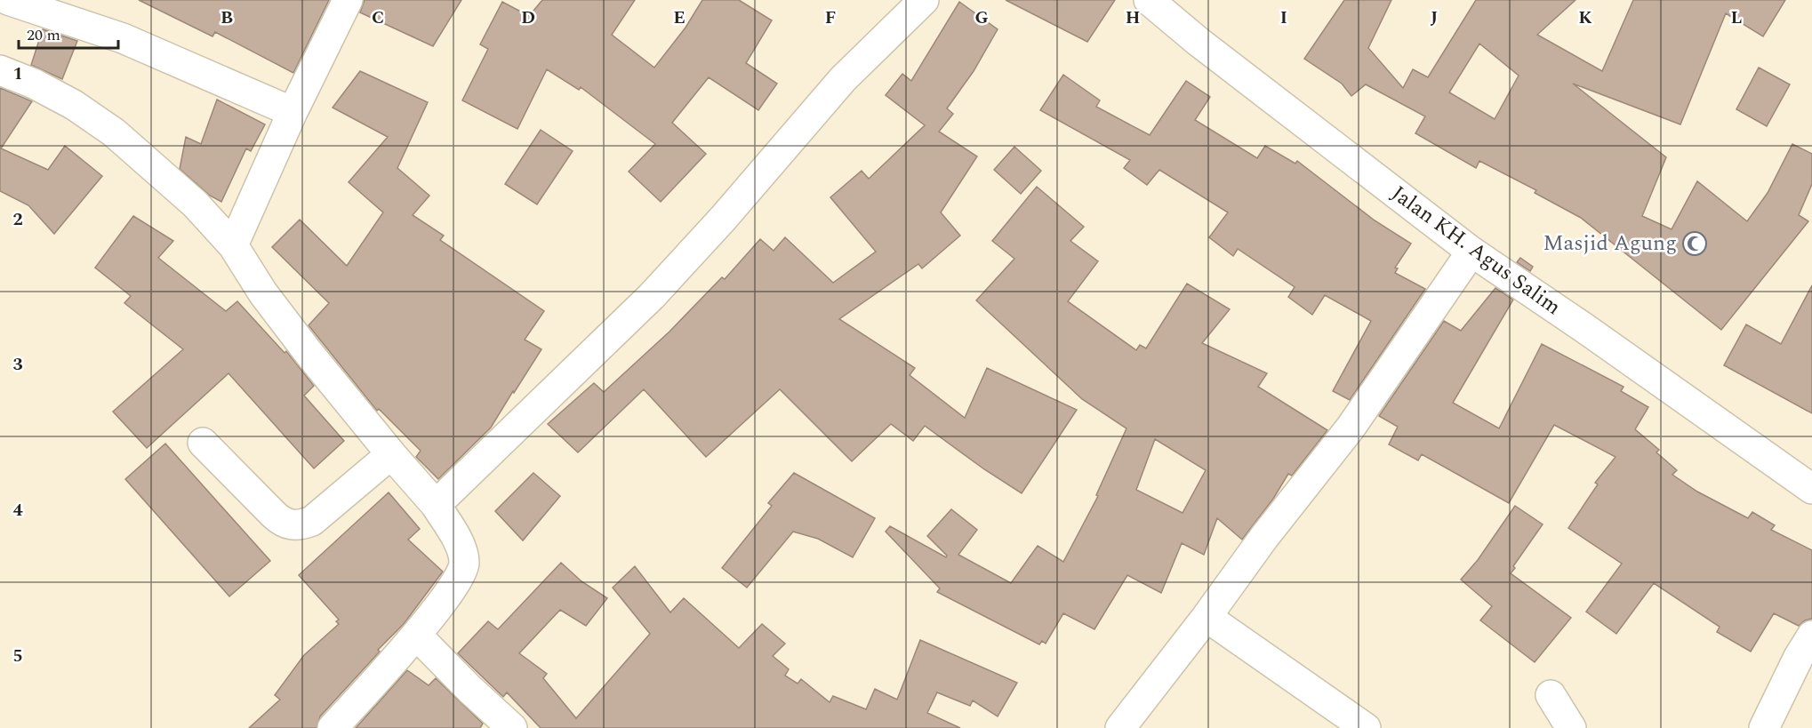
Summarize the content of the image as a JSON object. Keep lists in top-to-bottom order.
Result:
{
  "streets": {
    "main road": ["Jalan KH. Agus Salim"]
  },
  "places": {
    "mosque": ["Masjid Agung"]
  },
  "scale_bar": "20 m",
  "grid": {
    "columns": [
      "B",
      "C",
      "D",
      "E",
      "F",
      "G",
      "H",
      "I",
      "J",
      "K",
      "L"
    ],
    "rows": [
      "1",
      "2",
      "3",
      "4",
      "5"
    ]
  }
}
